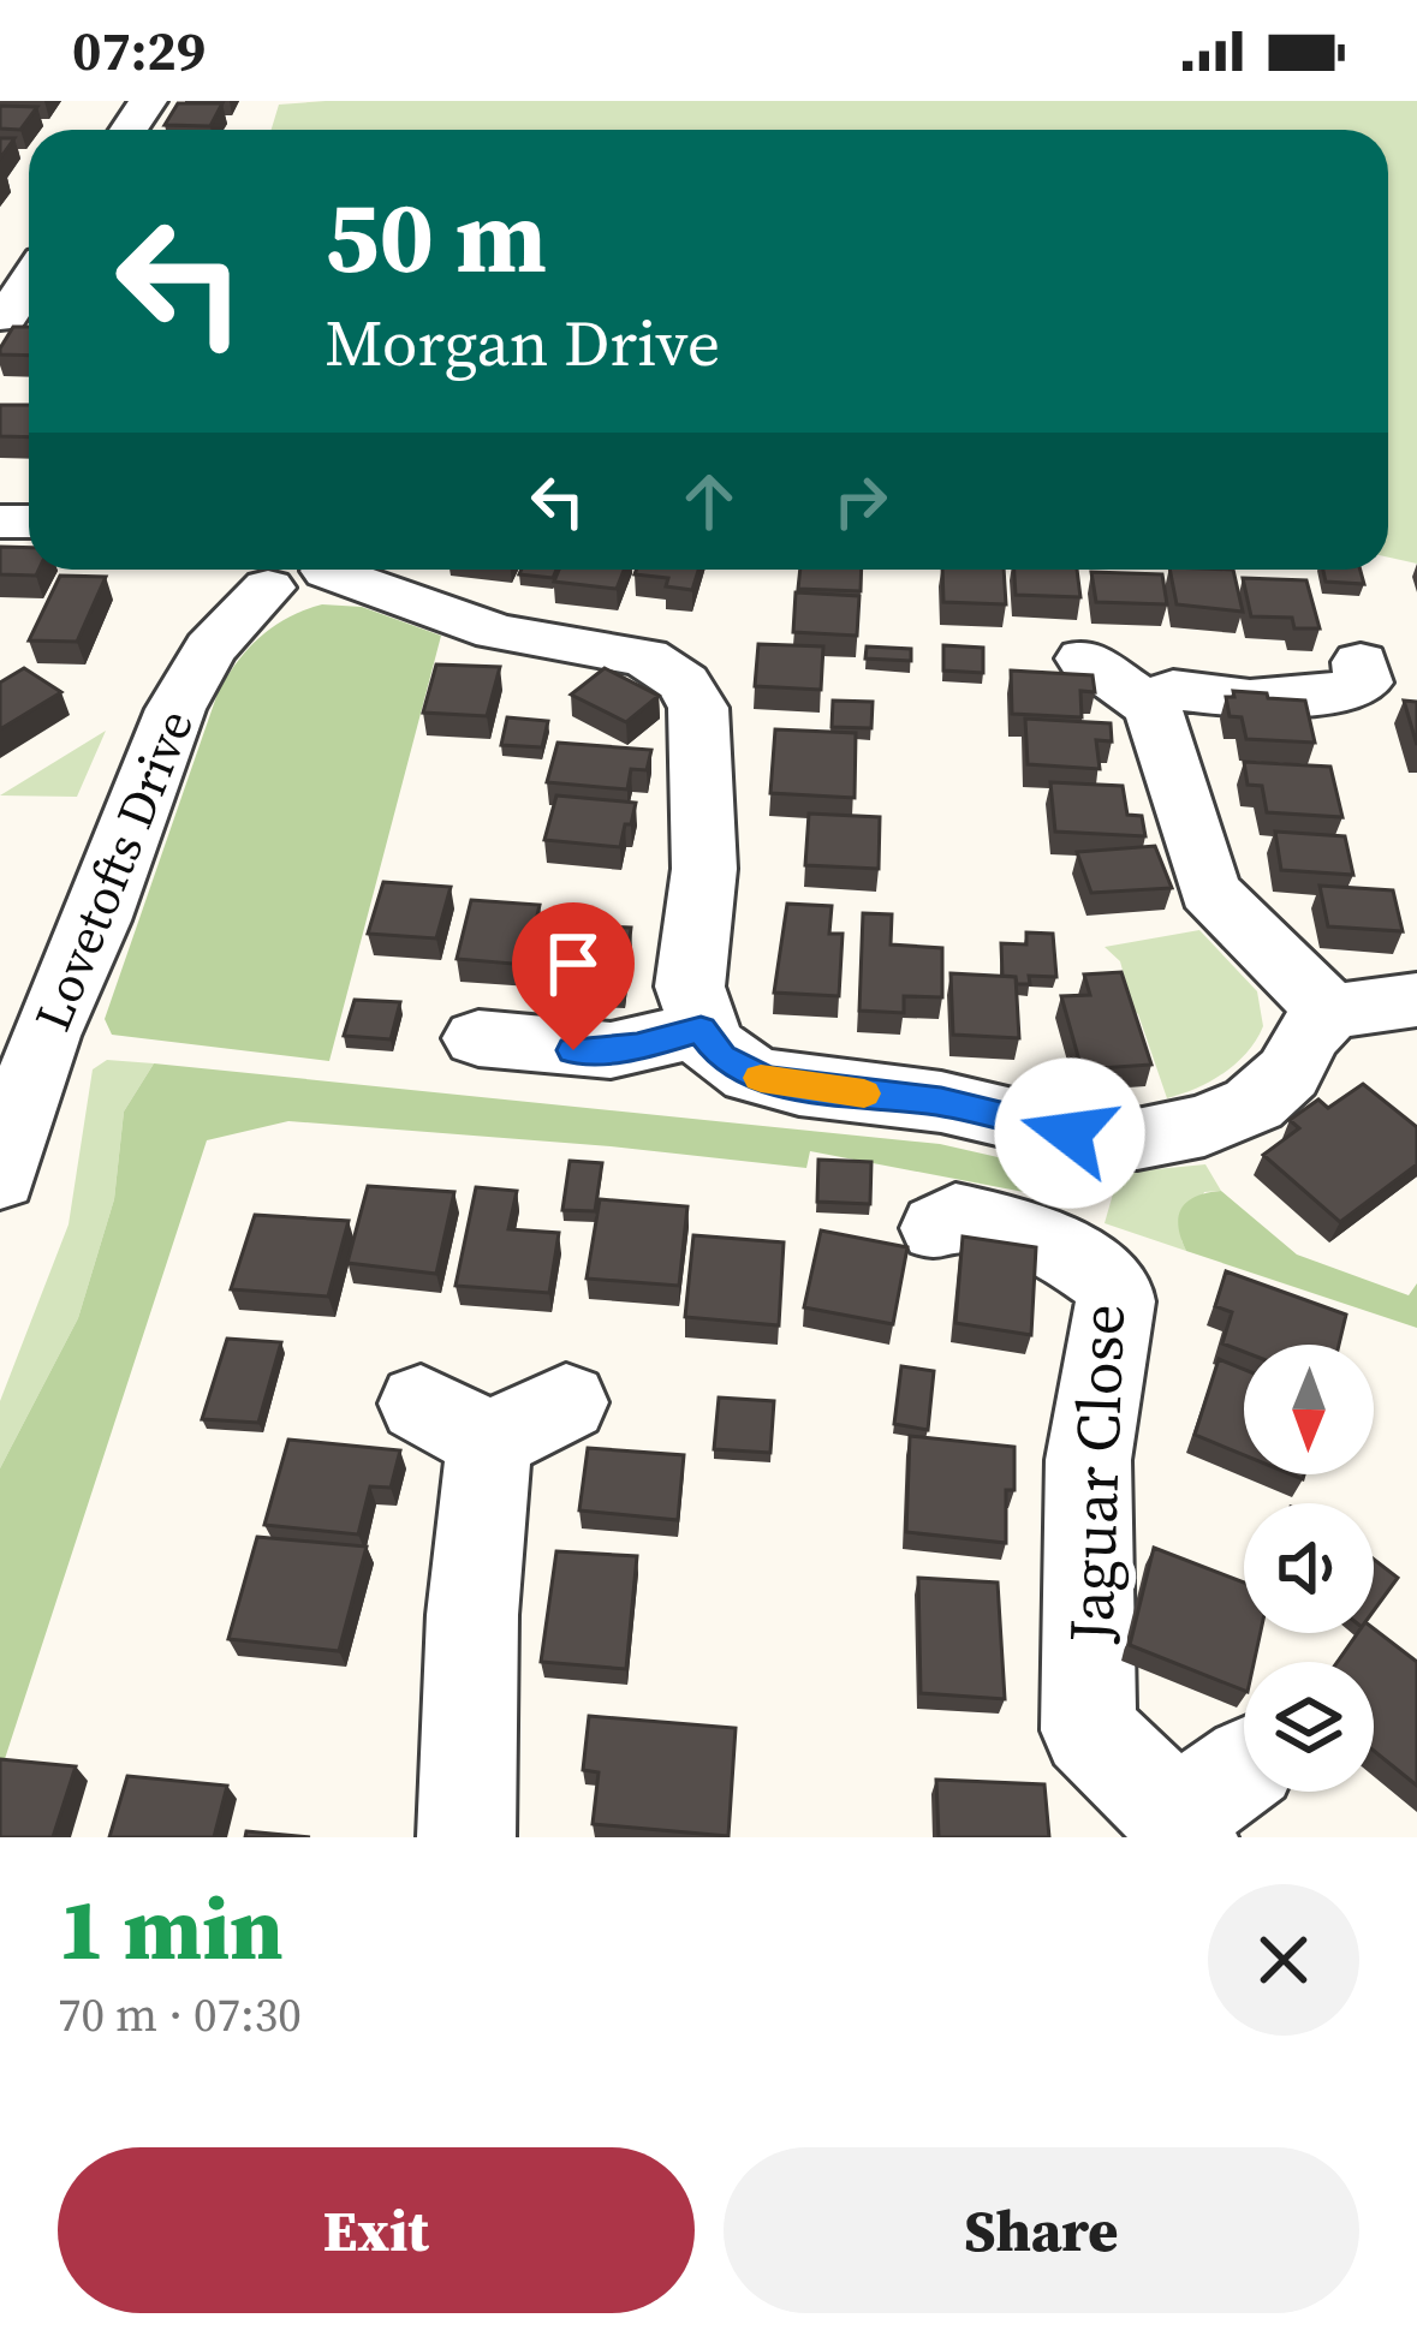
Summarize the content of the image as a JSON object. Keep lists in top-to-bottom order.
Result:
{
  "streets": {
    "street": ["Lovetofts Drive", "Jaguar Close"]
  },
  "north": "bottom",
  "page": {
    "status": "07:29",
    "turn": ["50 m", "Morgan Drive"],
    "heading": ["1 min", "70 m · 07:30"],
    "buttons": ["Exit", "Share"]
  }
}
